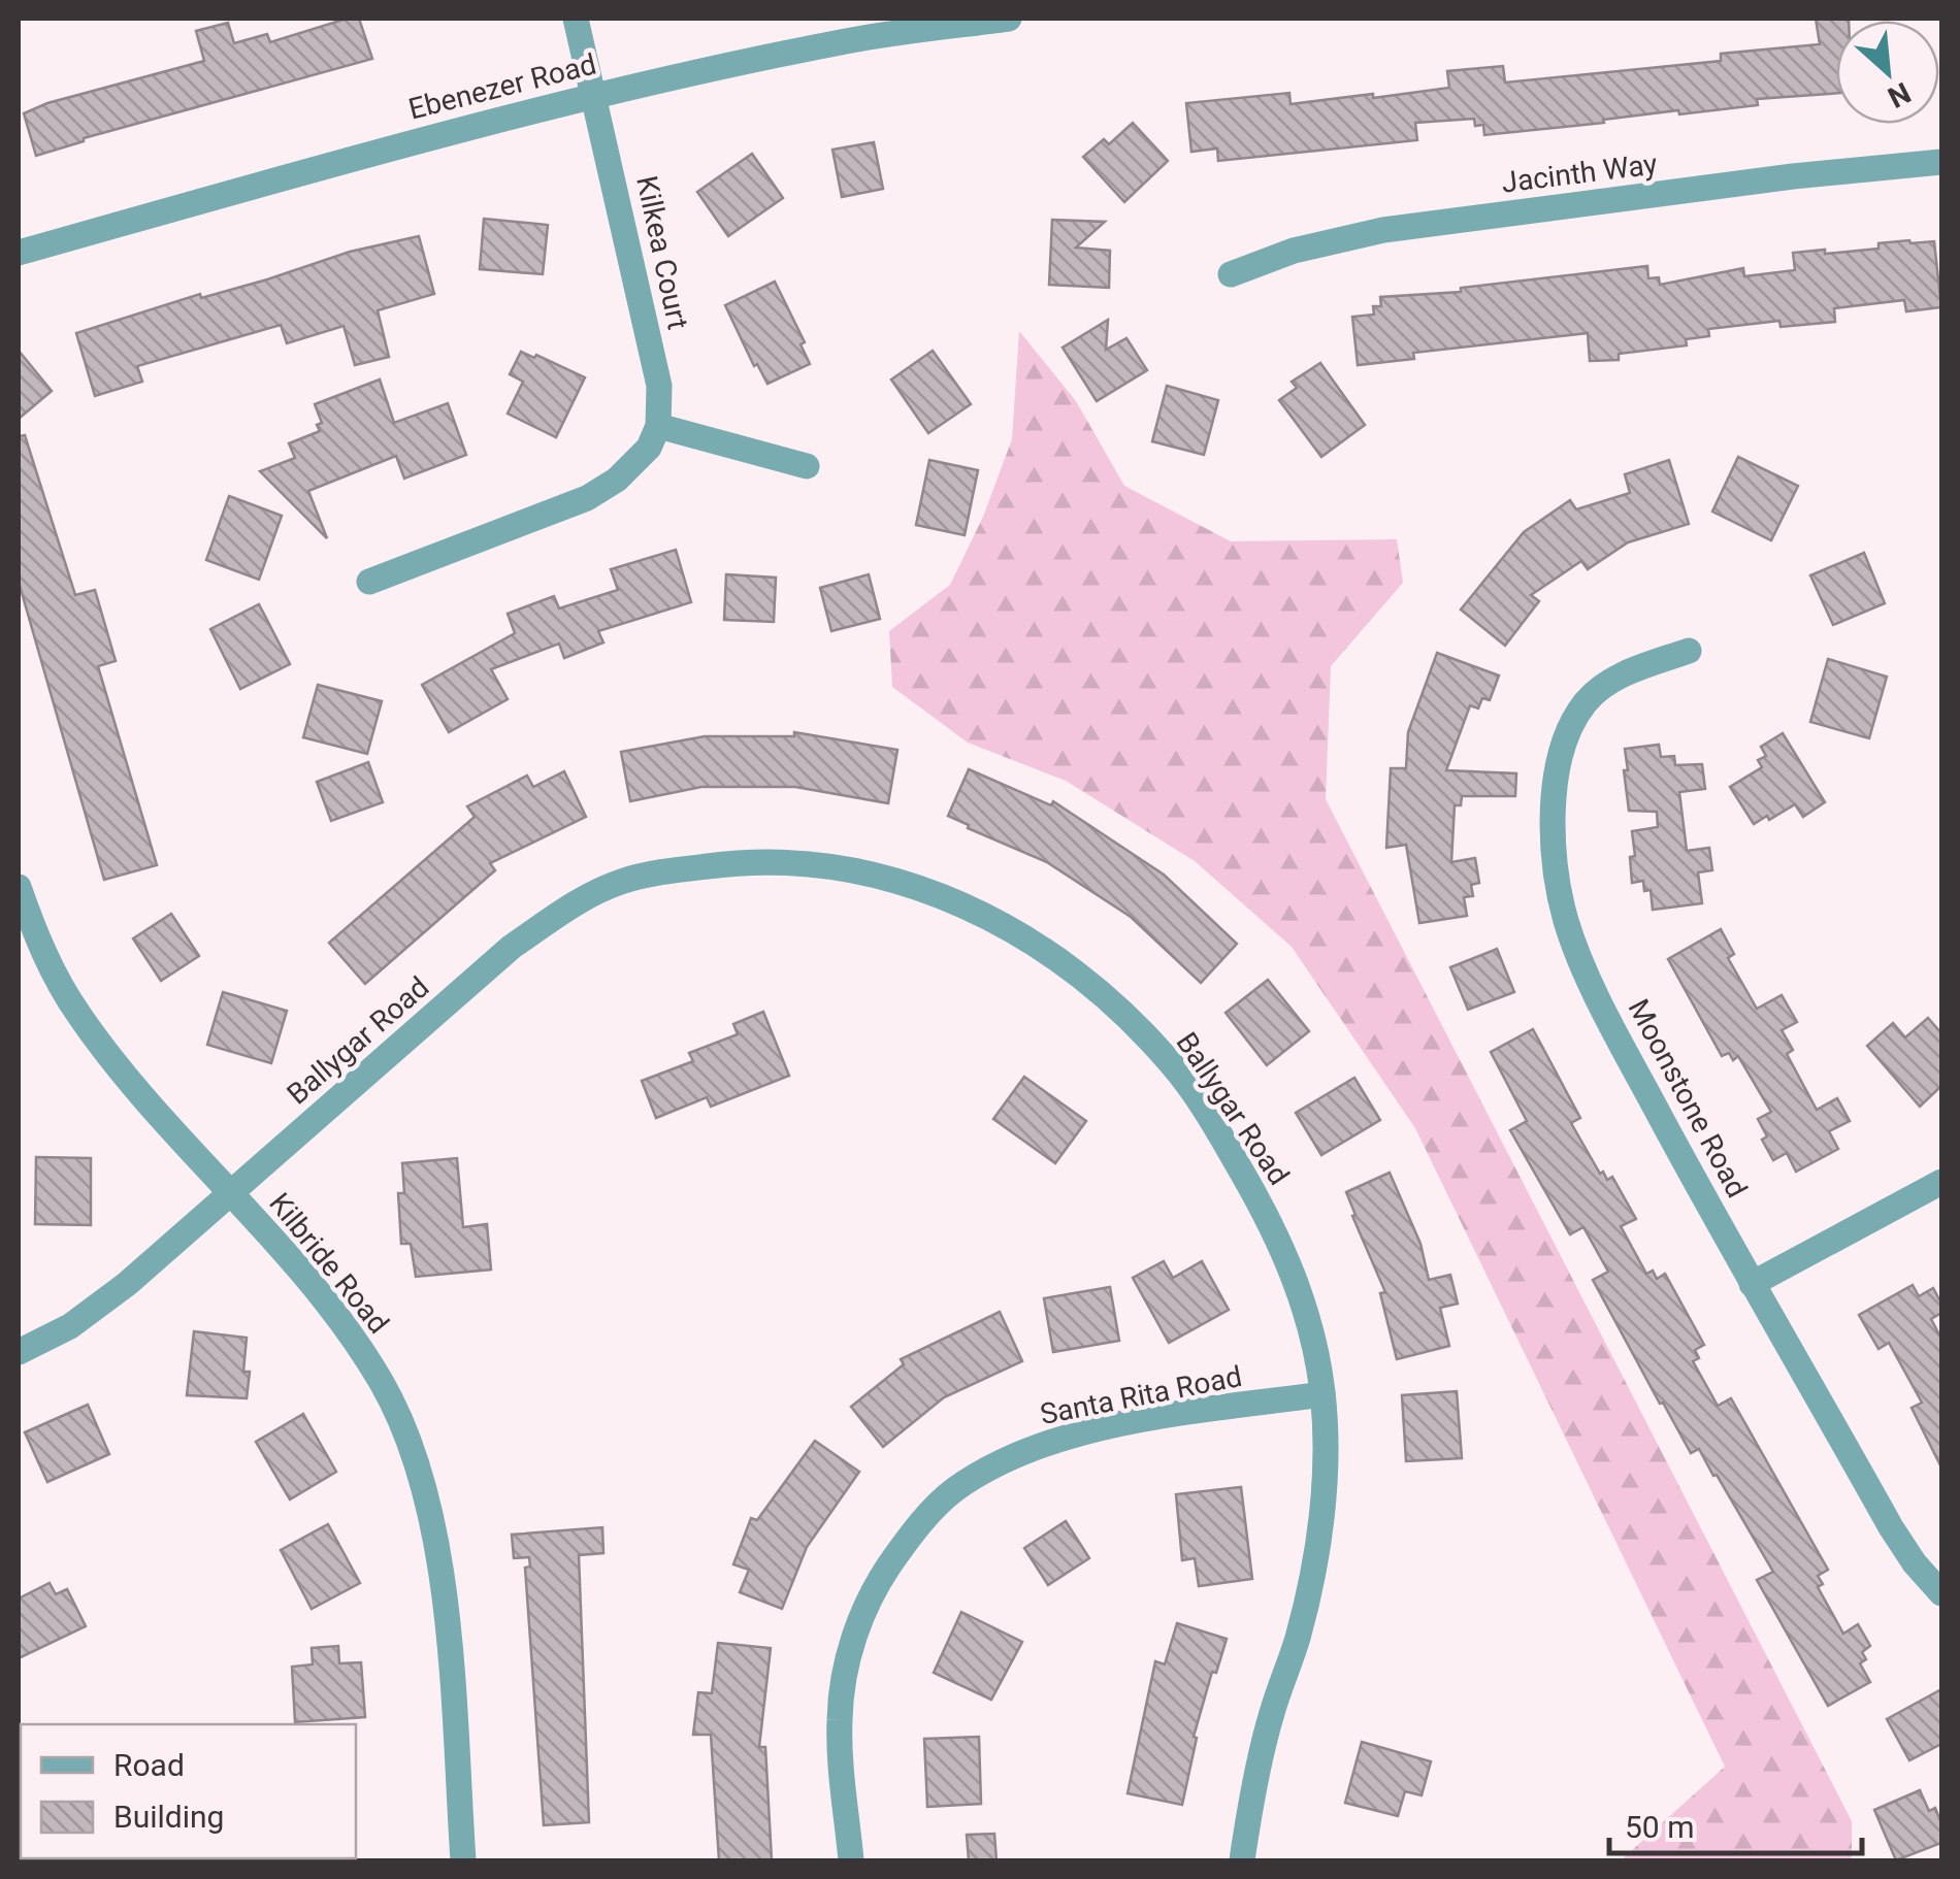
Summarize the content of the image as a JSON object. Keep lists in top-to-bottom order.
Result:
{
  "streets": {
    "street": [
      "Ebenezer Road",
      "Jacinth Way",
      "Kilkea Court",
      "Ballygar Road",
      "Moonstone Road",
      "Kilbride Road",
      "Santa Rita Road"
    ]
  },
  "crossings": [
    ["Ebenezer Road", "Kilkea Court"],
    ["Ballygar Road", "Kilbride Road"],
    ["Ballygar Road", "Santa Rita Road"]
  ],
  "legend": ["Road", "Building"],
  "scale_bar": "50 m",
  "north": "bottom right"
}
